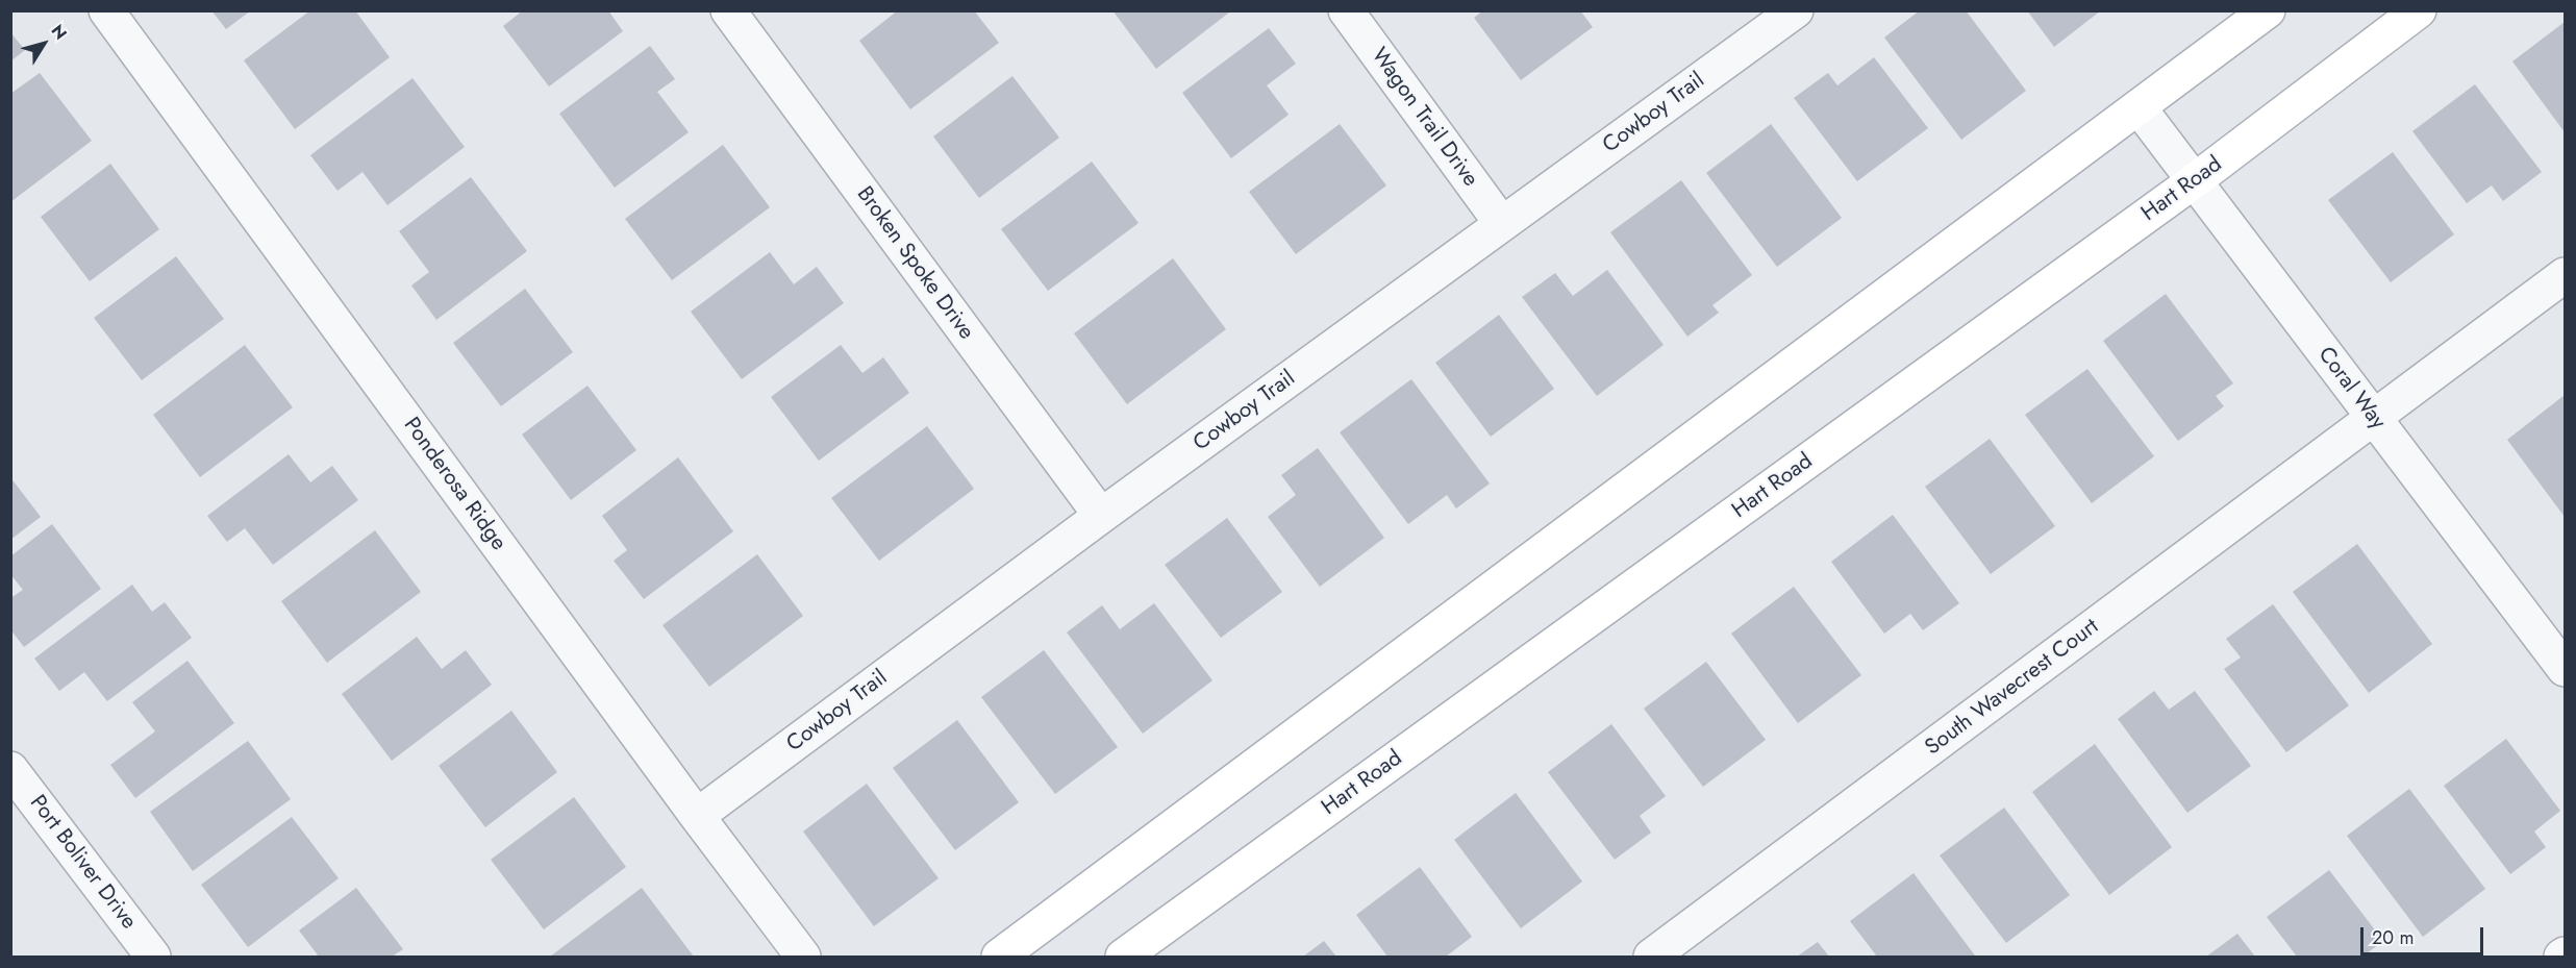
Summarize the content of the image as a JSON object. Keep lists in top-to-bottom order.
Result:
{
  "streets": {
    "street": [
      "Cowboy Trail",
      "Wagon Trail Drive",
      "Hart Road",
      "Broken Spoke Drive",
      "Coral Way",
      "Ponderosa Ridge",
      "South Wavecrest Court",
      "Port Boliver Drive"
    ]
  },
  "crossings": [
    ["Cowboy Trail", "Wagon Trail Drive"],
    ["Cowboy Trail", "Broken Spoke Drive"],
    ["Cowboy Trail", "Ponderosa Ridge"],
    ["Hart Road", "Coral Way"],
    ["Coral Way", "South Wavecrest Court"]
  ],
  "scale_bar": "20 m",
  "north": "top right"
}
